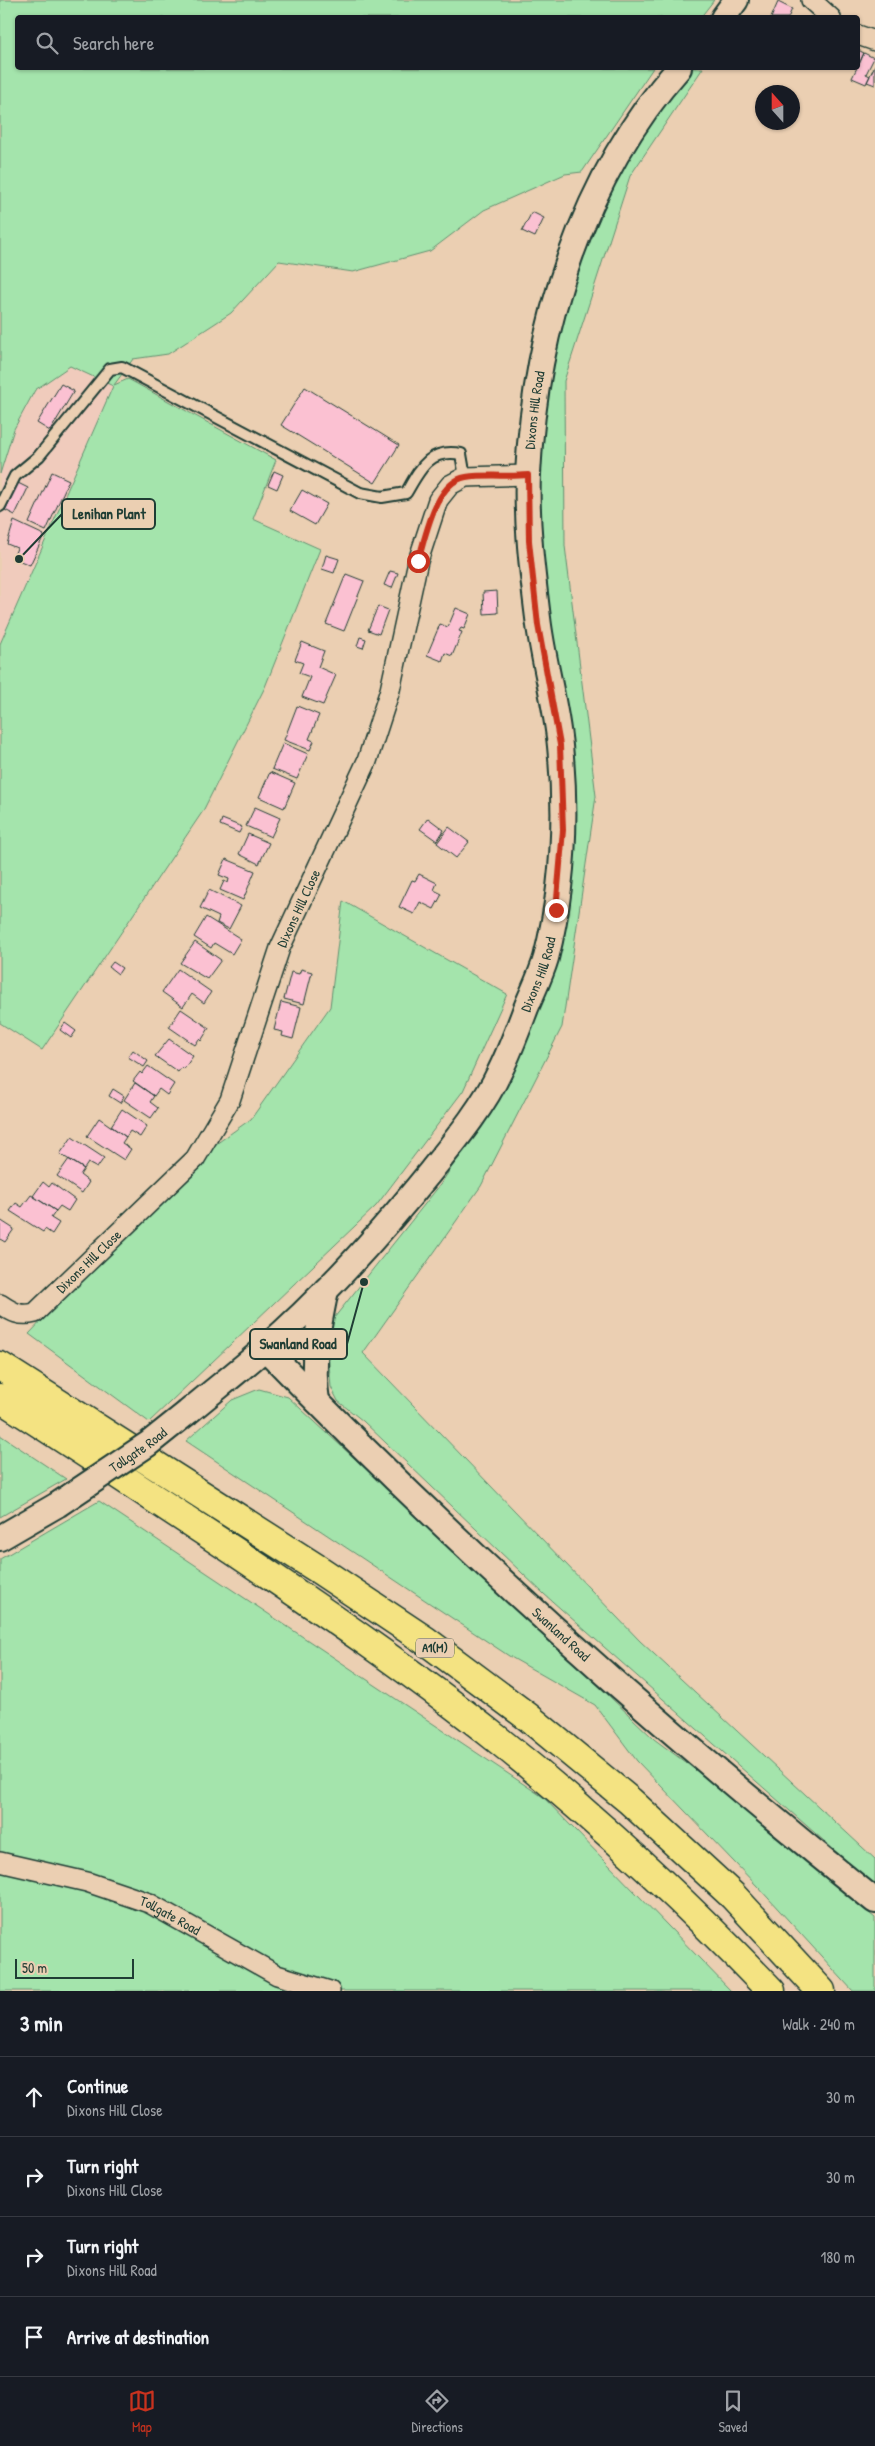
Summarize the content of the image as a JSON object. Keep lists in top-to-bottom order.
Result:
{
  "streets": {
    "highway": ["A1(M)"],
    "street": [
      "Dixons Hill Road",
      "Dixons Hill Close",
      "Tollgate Road",
      "Swanland Road"
    ]
  },
  "crossings": [
    ["Dixons Hill Road", "Tollgate Road"],
    ["Dixons Hill Road", "Swanland Road"],
    ["Tollgate Road", "Swanland Road"]
  ],
  "places": ["Lenihan Plant", "Swanland Road"],
  "scale_bar": "50 m",
  "north": "top",
  "page": {
    "search": "Search here",
    "scale": "50 m",
    "heading": ["3 min", "Walk · 240 m"],
    "list": [
      ["Continue", "Dixons Hill Close", "30 m"],
      ["Turn right", "Dixons Hill Close", "30 m"],
      ["Turn right", "Dixons Hill Road", "180 m"],
      "Arrive at destination"
    ],
    "nav": ["Map", "Directions", "Saved"]
  }
}
